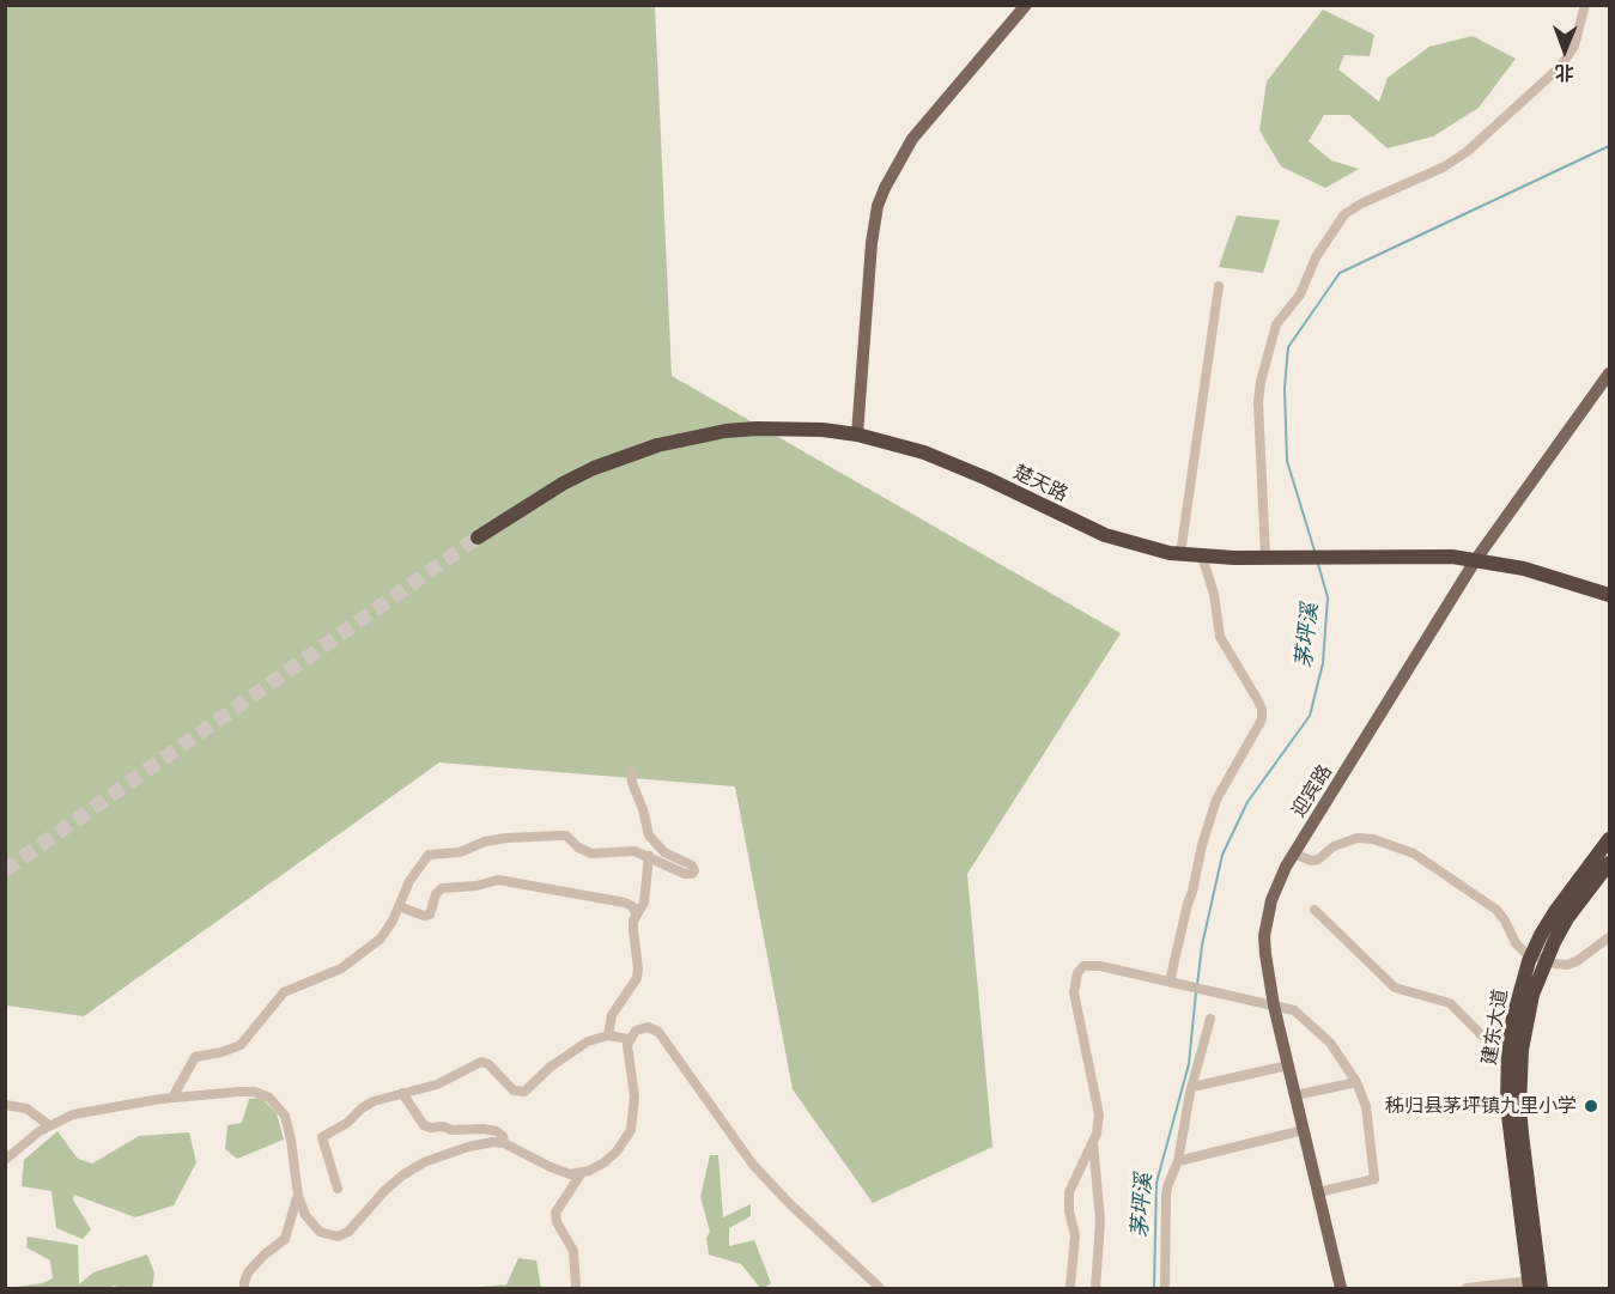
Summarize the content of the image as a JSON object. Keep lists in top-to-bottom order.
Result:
{
  "streets": {
    "highway": ["楚天路", "建东大道"],
    "main road": ["迎宾路"]
  },
  "crossings": [
    ["楚天路", "迎宾路"]
  ],
  "water": ["茅坪溪"],
  "places": ["秭归县茅坪镇九里小学"],
  "north": "bottom"
}
